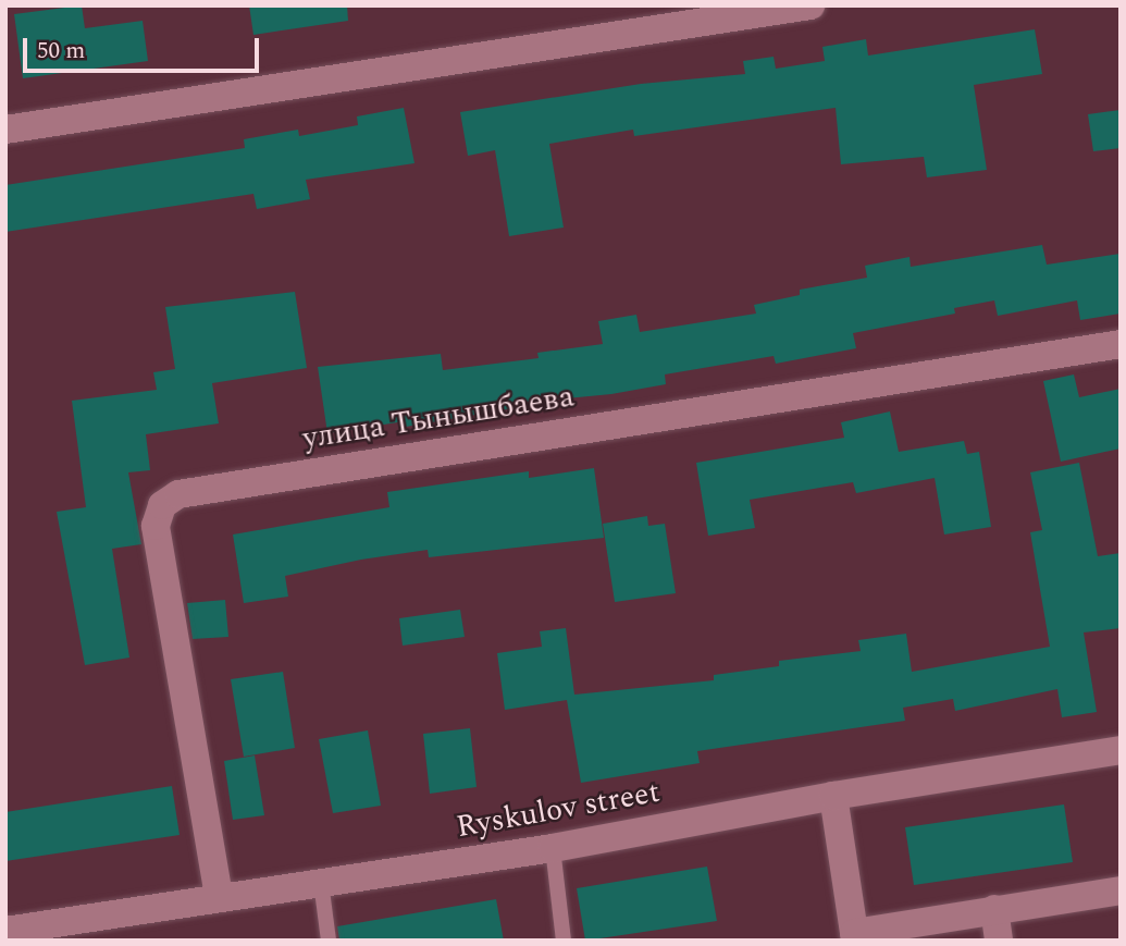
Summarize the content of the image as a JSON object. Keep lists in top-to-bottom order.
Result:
{
  "streets": {
    "street": ["улица Тынышбаева", "Ryskulov street"]
  },
  "crossings": [
    ["улица Тынышбаева", "Ryskulov street"]
  ],
  "scale_bar": "50 m"
}
